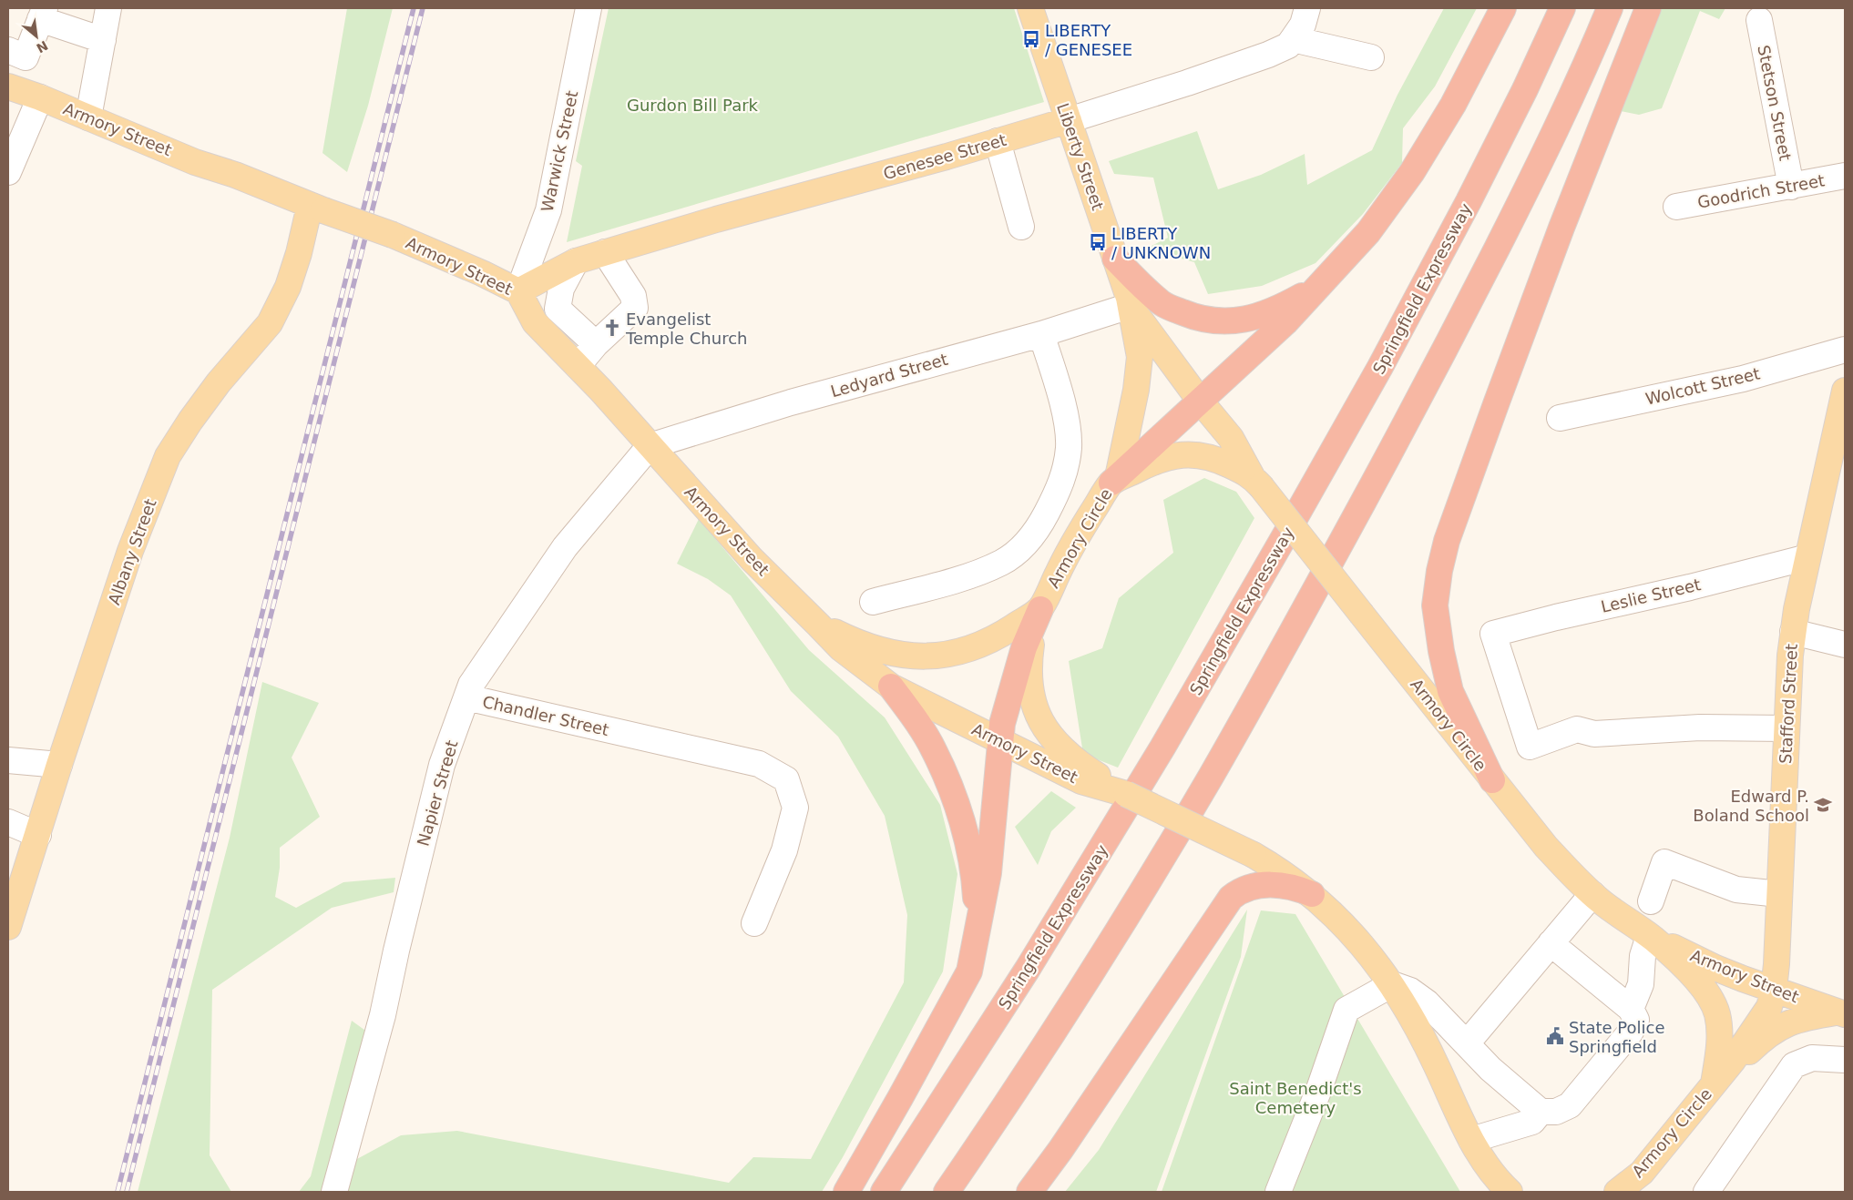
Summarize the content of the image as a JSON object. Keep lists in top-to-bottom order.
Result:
{
  "streets": {
    "highway": ["Springfield Expressway"],
    "main road": [
      "Armory Street",
      "Genesee Street",
      "Liberty Street",
      "Armory Circle",
      "Albany Street",
      "Stafford Street"
    ],
    "street": [
      "Stetson Street",
      "Warwick Street",
      "Goodrich Street",
      "Ledyard Street",
      "Wolcott Street",
      "Leslie Street",
      "Chandler Street",
      "Napier Street"
    ]
  },
  "crossings": [
    ["Stetson Street", "Goodrich Street"],
    ["Armory Street", "Warwick Street"],
    ["Armory Street", "Genesee Street"],
    ["Armory Street", "Ledyard Street"],
    ["Armory Street", "Armory Circle"],
    ["Armory Street", "Albany Street"],
    ["Armory Street", "Stafford Street"],
    ["Armory Street", "Napier Street"],
    ["Warwick Street", "Genesee Street"],
    ["Genesee Street", "Liberty Street"],
    ["Liberty Street", "Ledyard Street"],
    ["Liberty Street", "Armory Circle"],
    ["Ledyard Street", "Napier Street"],
    ["Armory Circle", "Stafford Street"],
    ["Leslie Street", "Stafford Street"],
    ["Chandler Street", "Napier Street"]
  ],
  "parks": ["Gurdon Bill Park", "Saint Benedict's Cemetery"],
  "places": {
    "bus stop": ["LIBERTY / GENESEE", "LIBERTY / UNKNOWN"],
    "church": ["Evangelist Temple Church"],
    "school or university": ["Edward P. Boland School"],
    "public building": ["State Police Springfield"]
  },
  "north": "bottom right"
}
